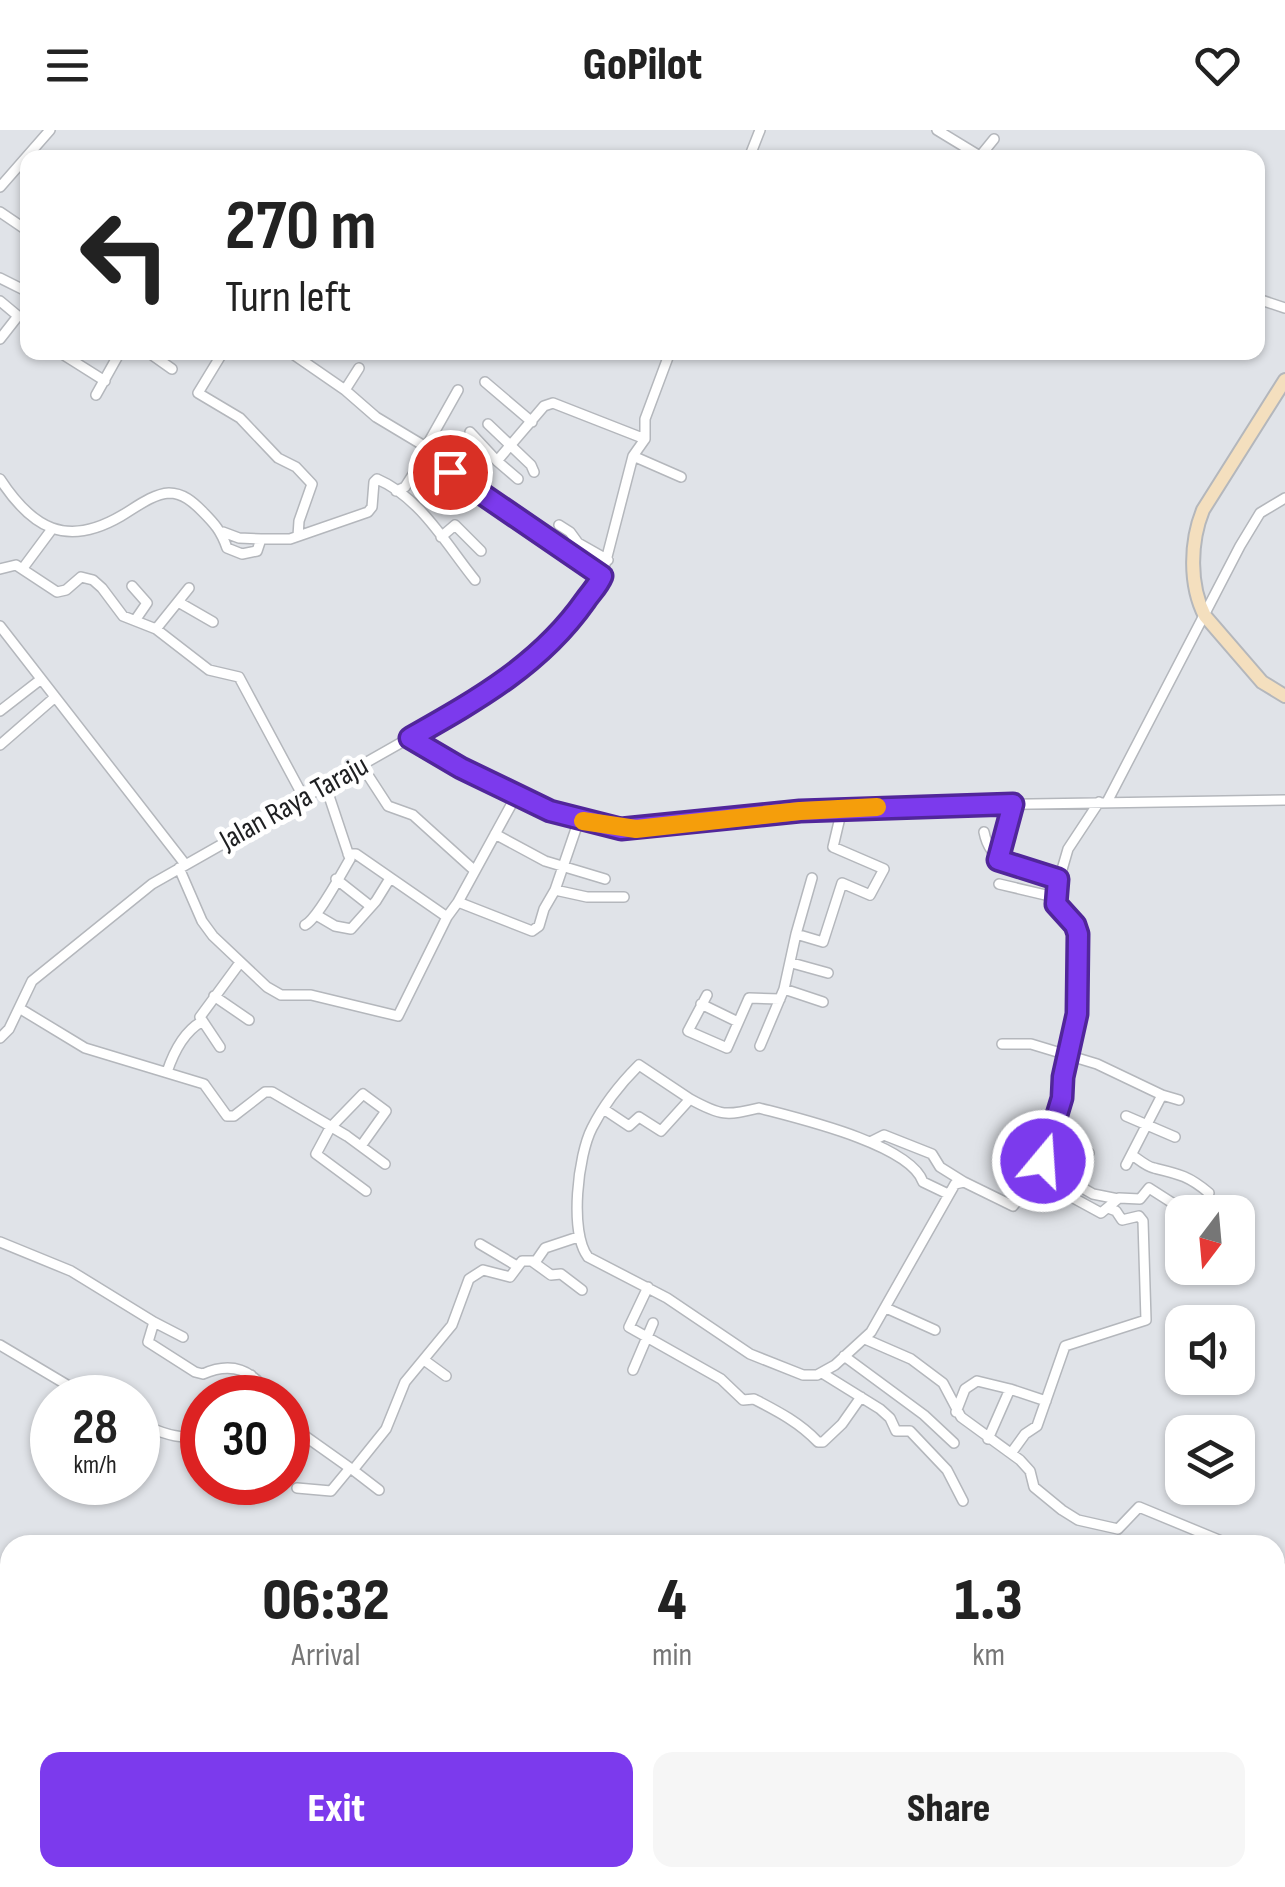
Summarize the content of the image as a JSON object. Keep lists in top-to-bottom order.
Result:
{
  "streets": {
    "street": ["Jalan Raya Taraju"]
  },
  "north": "bottom",
  "page": {
    "header": "GoPilot",
    "turn": ["270 m", "Turn left"],
    "speed": "28 km/h",
    "limit": "30",
    "eta": [
      "06:32",
      "Arrival",
      "4",
      "min",
      "1.3",
      "km"
    ],
    "buttons": ["Exit", "Share"]
  }
}
